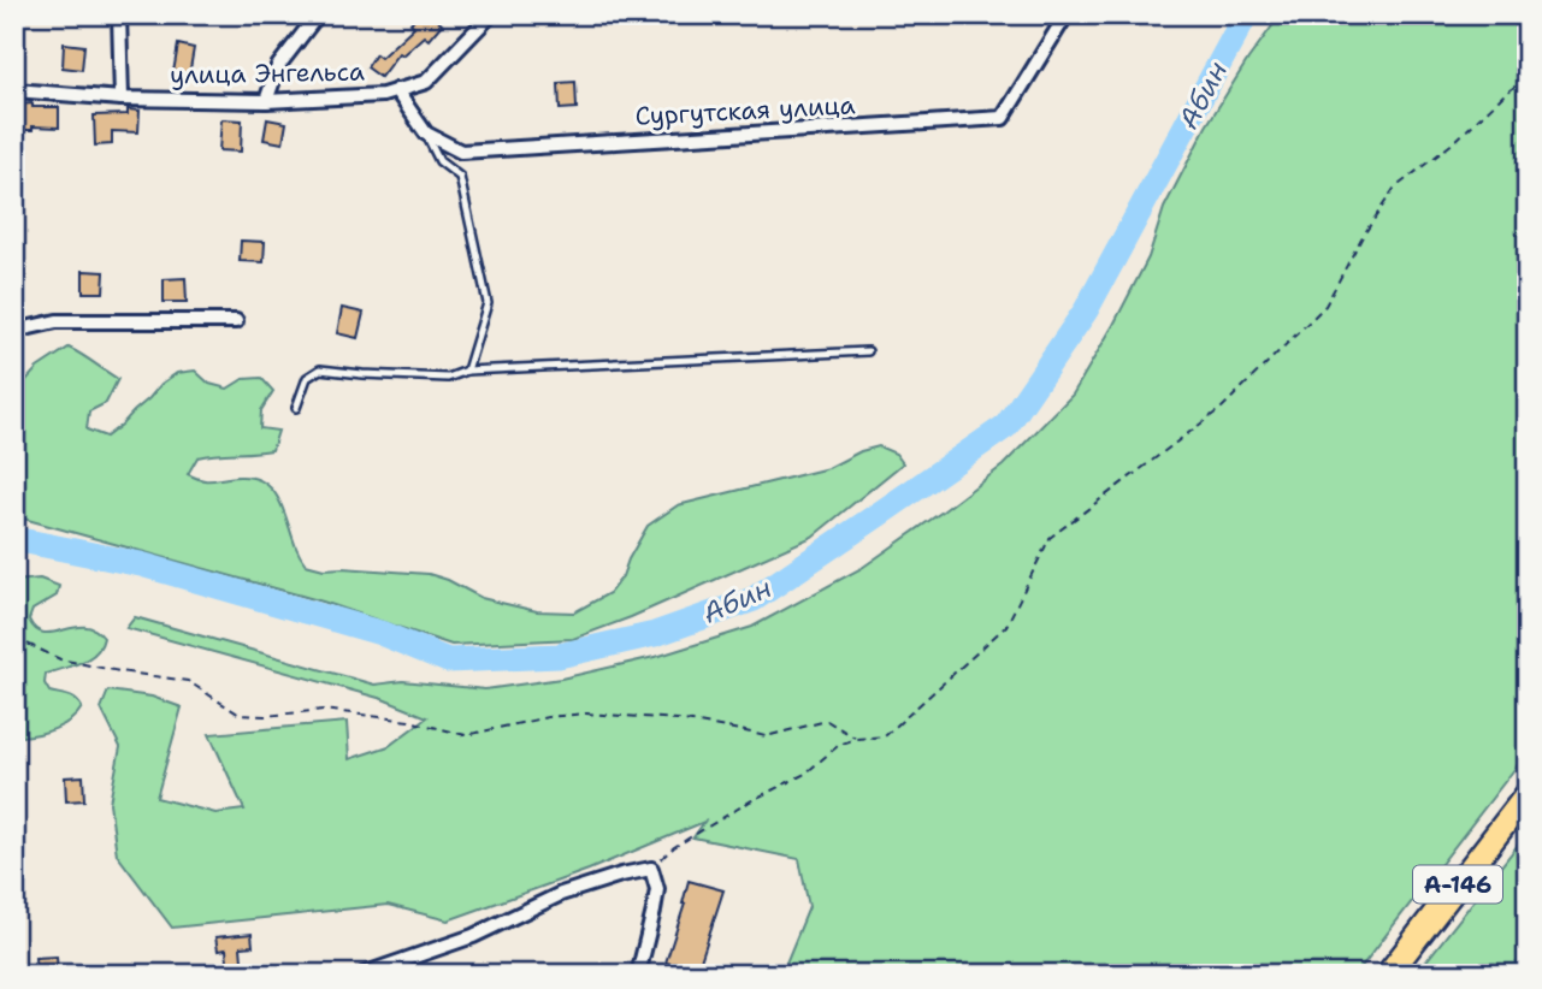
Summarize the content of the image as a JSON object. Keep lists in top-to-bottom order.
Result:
{
  "streets": {
    "highway": ["А-146"],
    "street": ["улица Энгельса", "Сургутская улица"]
  },
  "water": ["Абин"]
}
